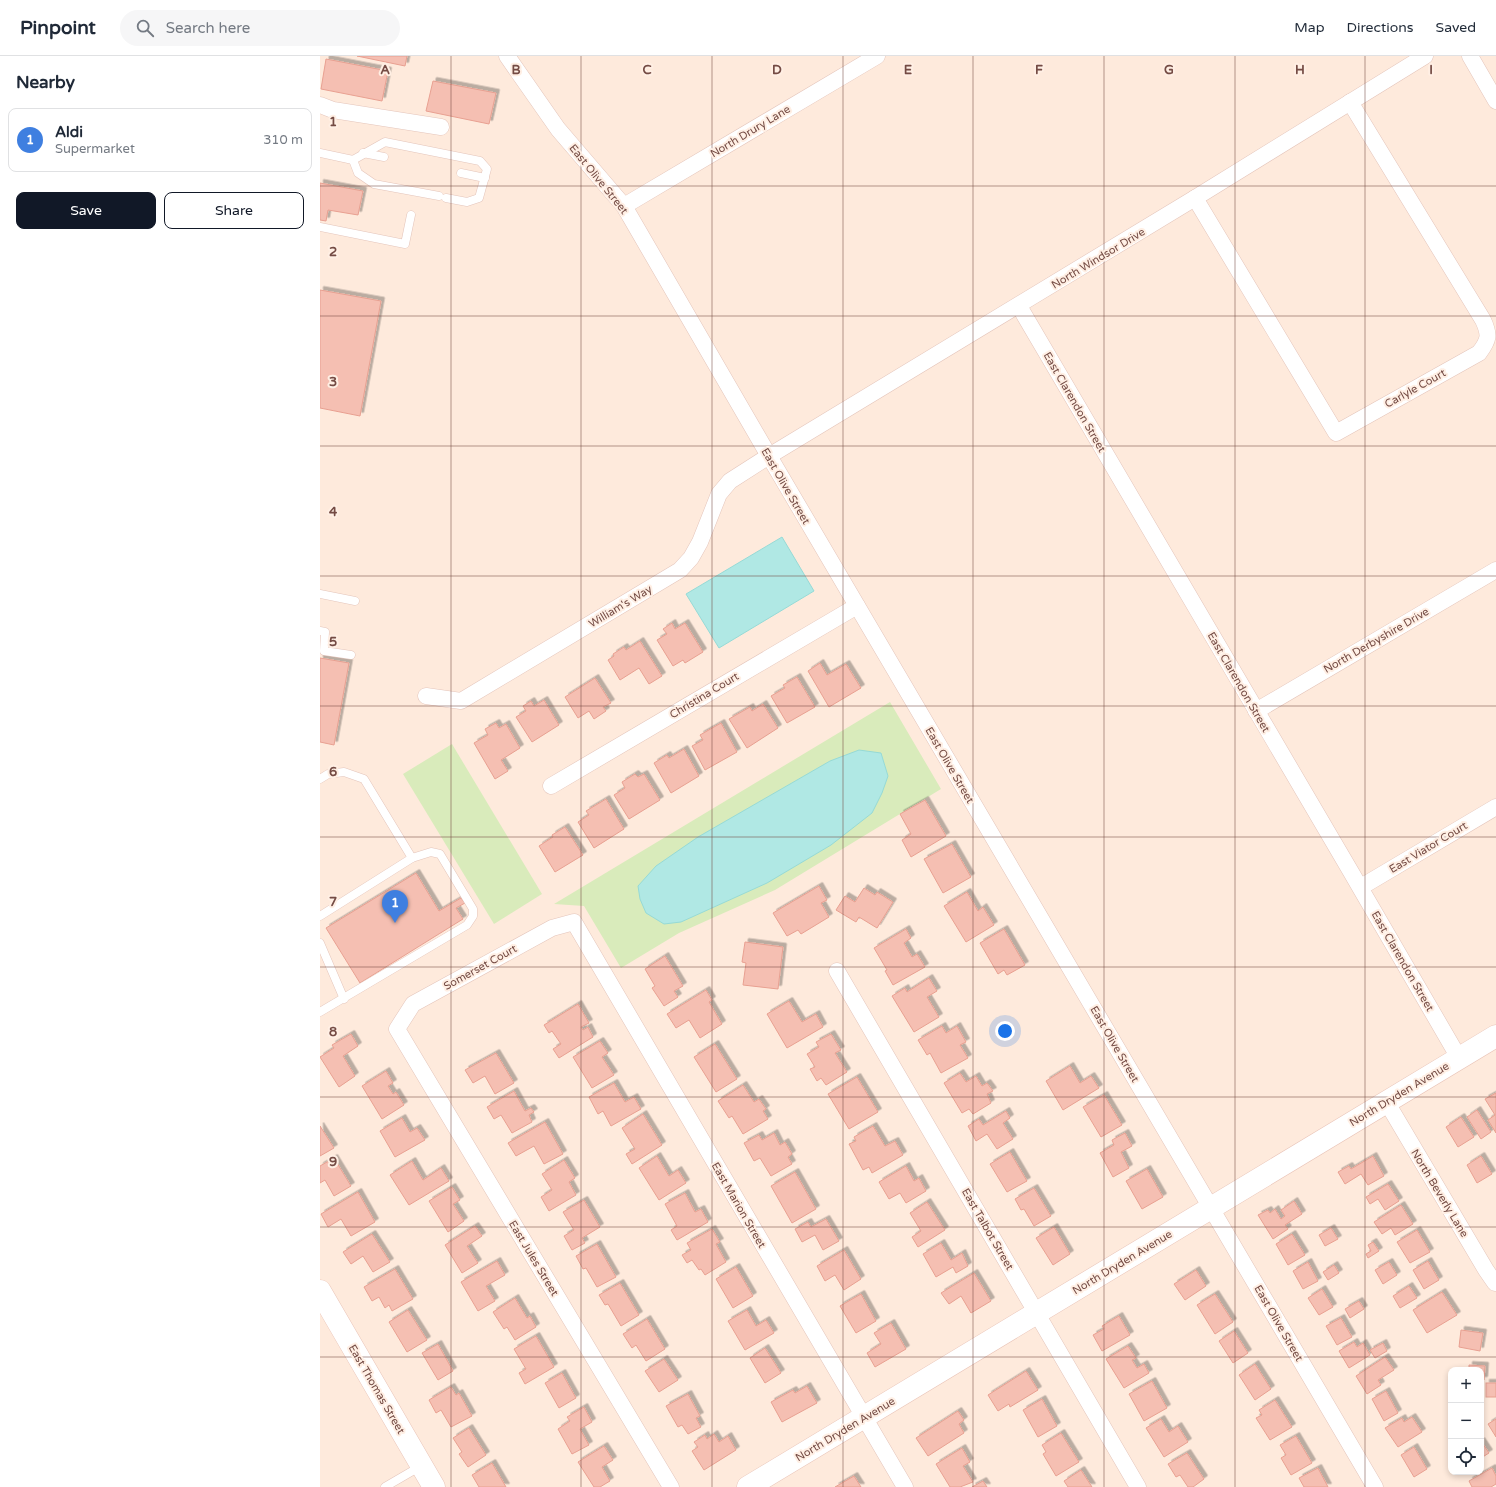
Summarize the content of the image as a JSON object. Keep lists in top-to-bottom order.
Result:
{
  "streets": {
    "street": [
      "North Drury Lane",
      "East Olive Street",
      "North Windsor Drive",
      "Carlyle Court",
      "East Clarendon Street",
      "William's Way",
      "North Derbyshire Drive",
      "Christina Court",
      "East Viator Court",
      "Somerset Court",
      "North Dryden Avenue",
      "North Beverly Lane",
      "East Marion Street",
      "East Talbot Street",
      "East Jules Street",
      "East Thomas Street"
    ]
  },
  "crossings": [
    ["North Drury Lane", "East Olive Street"],
    ["East Olive Street", "North Windsor Drive"],
    ["East Olive Street", "William's Way"],
    ["East Olive Street", "Christina Court"],
    ["East Olive Street", "North Dryden Avenue"],
    ["North Windsor Drive", "Carlyle Court"],
    ["North Windsor Drive", "East Clarendon Street"],
    ["North Windsor Drive", "William's Way"],
    ["East Clarendon Street", "North Derbyshire Drive"],
    ["East Clarendon Street", "East Viator Court"],
    ["East Clarendon Street", "North Dryden Avenue"],
    ["Somerset Court", "East Marion Street"],
    ["Somerset Court", "East Jules Street"],
    ["North Dryden Avenue", "North Beverly Lane"],
    ["North Dryden Avenue", "East Marion Street"],
    ["North Dryden Avenue", "East Talbot Street"]
  ],
  "page": {
    "header": "Pinpoint",
    "search": "Search here",
    "nav": ["Map", "Directions", "Saved"],
    "heading": "Nearby",
    "list": [
      {
        "mark": "1",
        "name": "Aldi",
        "note": "Supermarket",
        "value": "310 m"
      }
    ],
    "buttons": ["Save", "Share"],
    "pins": "1",
    "map_buttons": ["+", "−"]
  },
  "grid": {
    "columns": [
      "A",
      "B",
      "C",
      "D",
      "E",
      "F",
      "G",
      "H",
      "I"
    ],
    "rows": [
      "1",
      "2",
      "3",
      "4",
      "5",
      "6",
      "7",
      "8",
      "9"
    ]
  }
}
